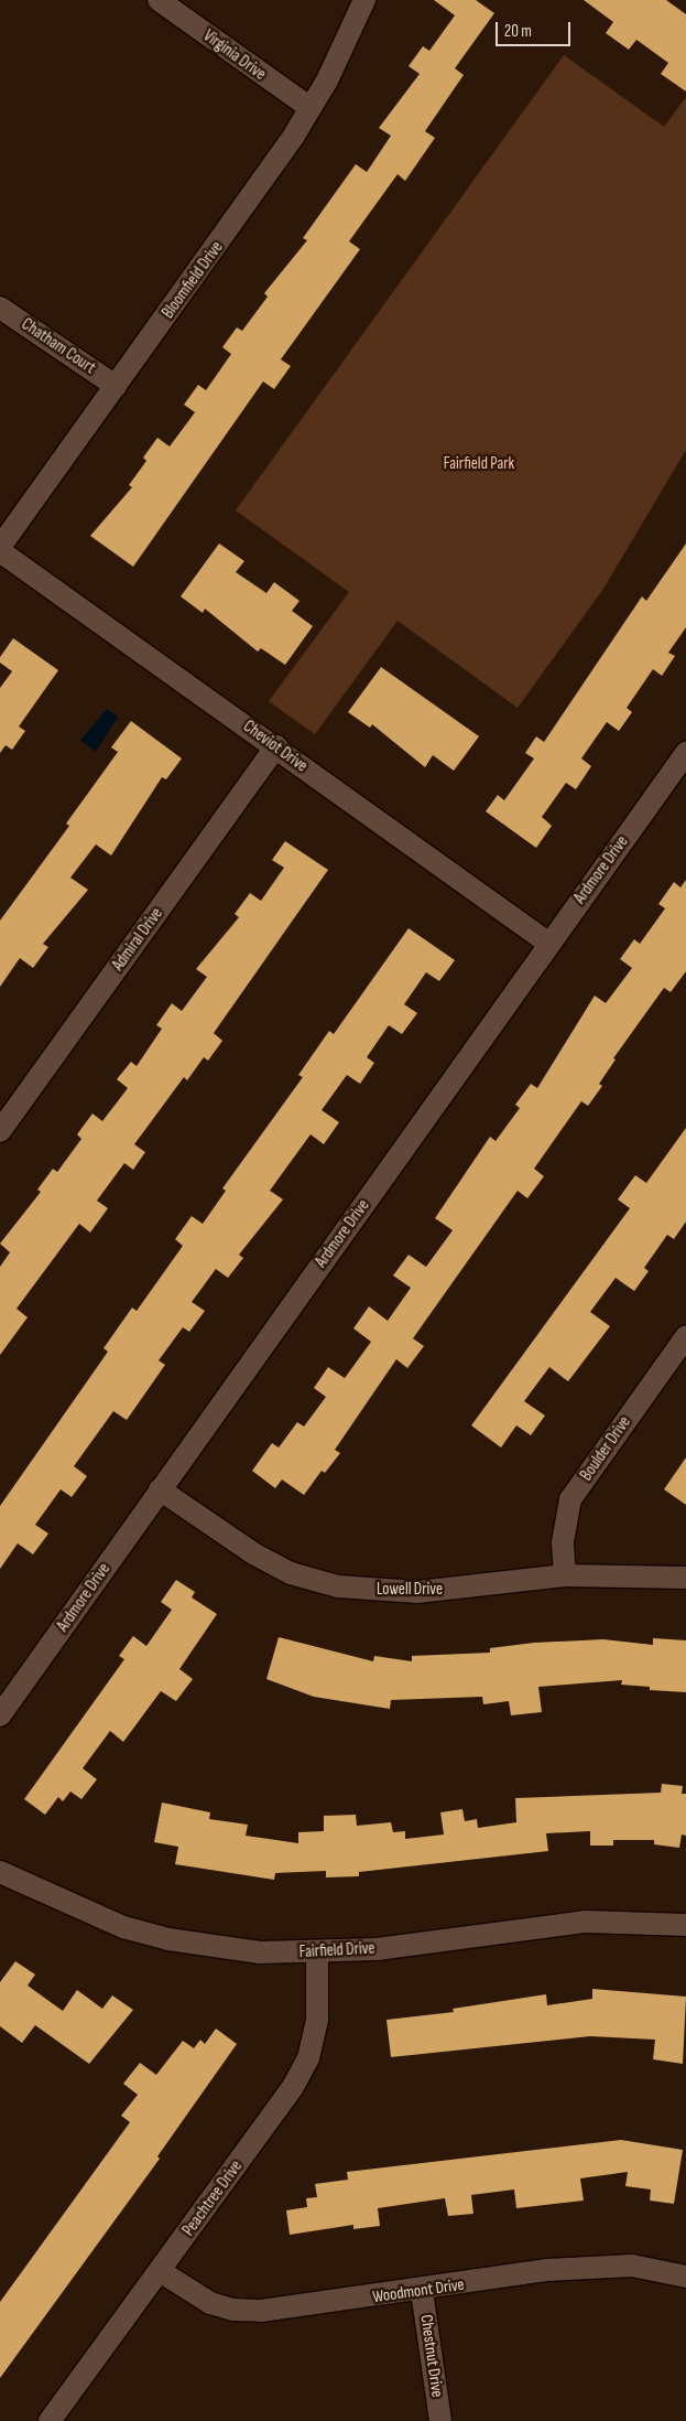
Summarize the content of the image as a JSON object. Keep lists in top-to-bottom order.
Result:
{
  "streets": {
    "street": [
      "Virginia Drive",
      "Bloomfield Drive",
      "Chatham Court",
      "Cheviot Drive",
      "Ardmore Drive",
      "Admiral Drive",
      "Boulder Drive",
      "Lowell Drive",
      "Fairfield Drive",
      "Peachtree Drive",
      "Woodmont Drive",
      "Chestnut Drive"
    ]
  },
  "crossings": [
    ["Virginia Drive", "Bloomfield Drive"],
    ["Bloomfield Drive", "Chatham Court"],
    ["Bloomfield Drive", "Cheviot Drive"],
    ["Cheviot Drive", "Ardmore Drive"],
    ["Cheviot Drive", "Admiral Drive"],
    ["Ardmore Drive", "Lowell Drive"],
    ["Boulder Drive", "Lowell Drive"],
    ["Fairfield Drive", "Peachtree Drive"],
    ["Peachtree Drive", "Woodmont Drive"],
    ["Woodmont Drive", "Chestnut Drive"]
  ],
  "parks": ["Fairfield Park"],
  "scale_bar": "20 m"
}
